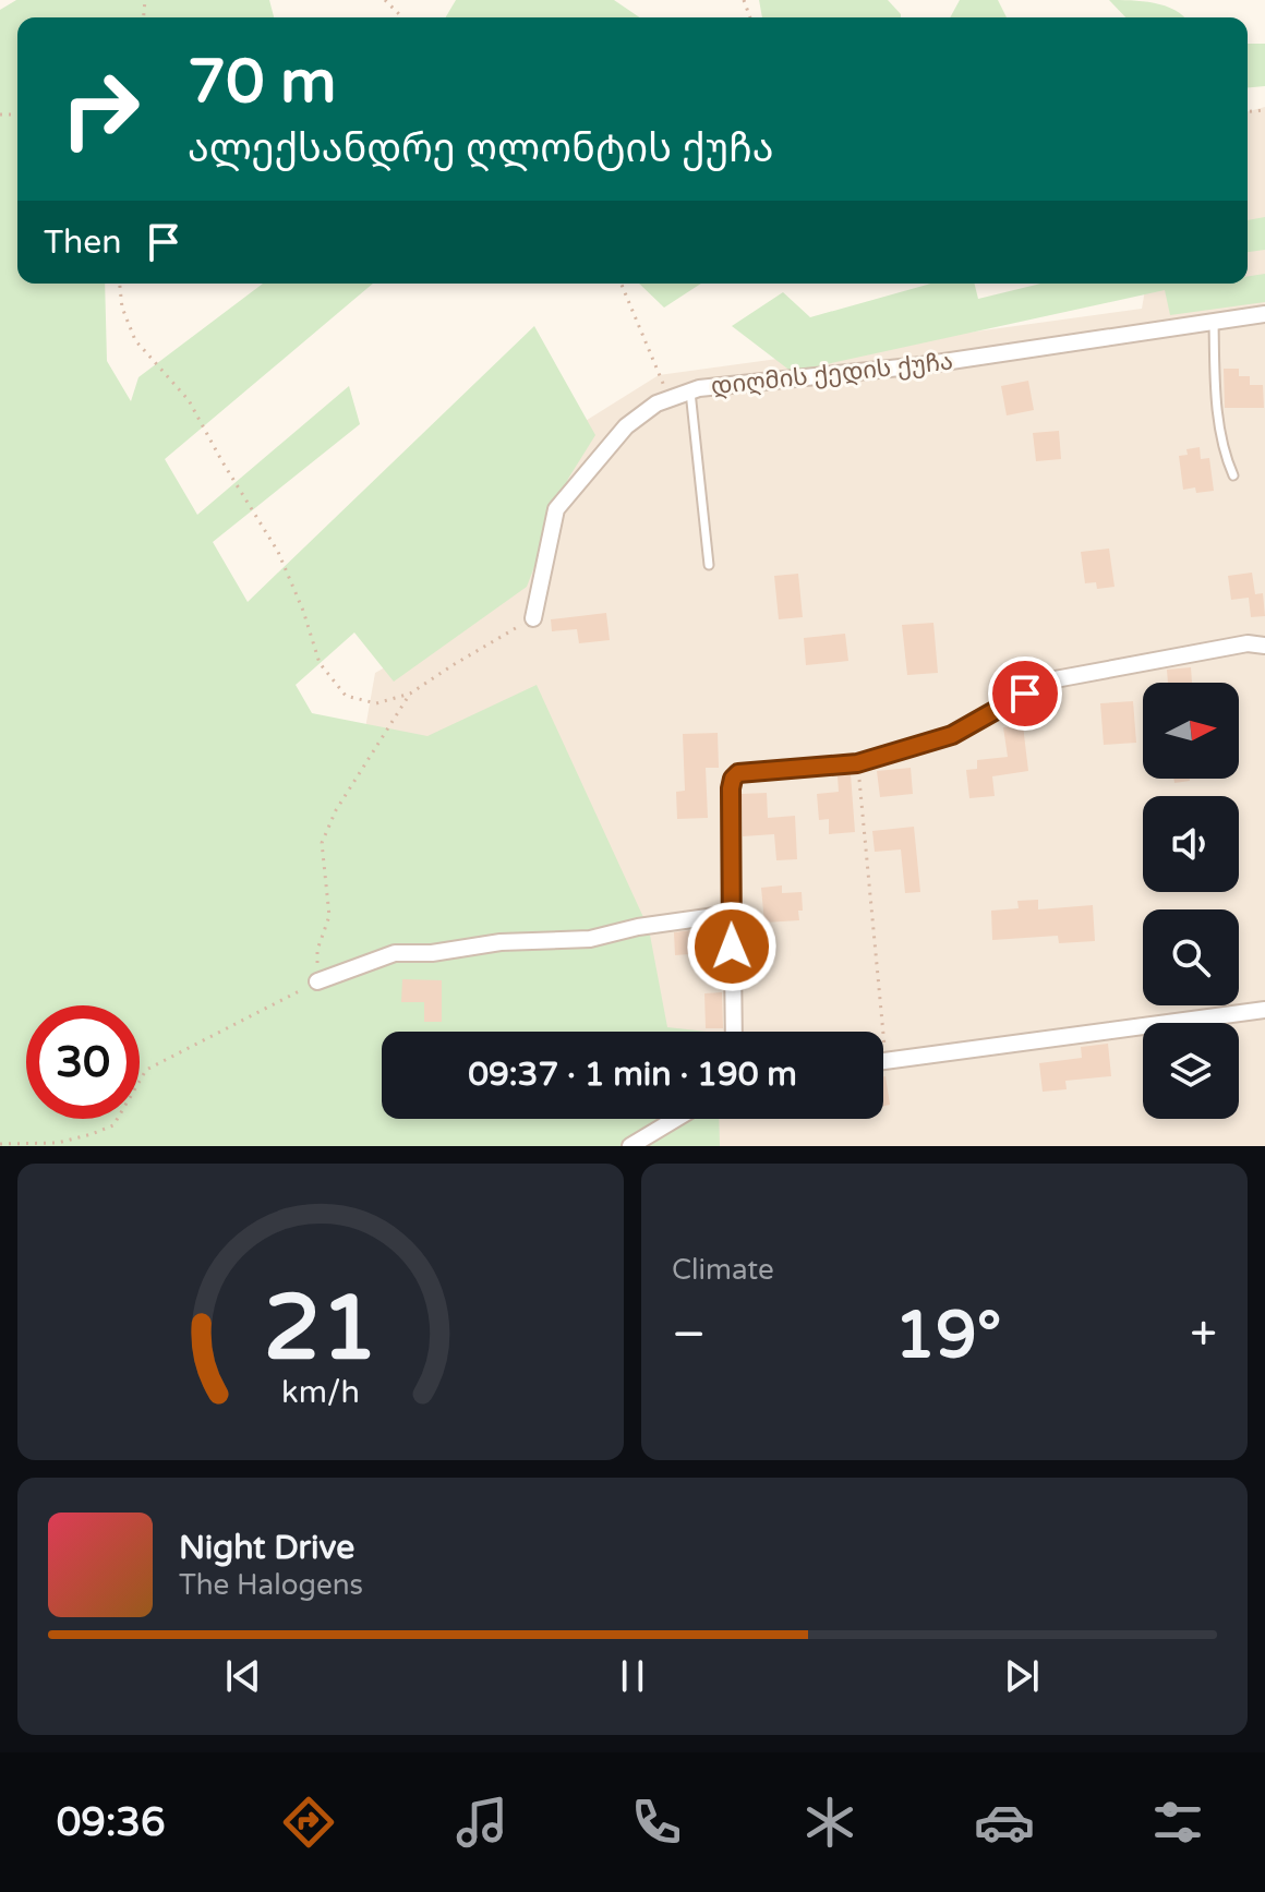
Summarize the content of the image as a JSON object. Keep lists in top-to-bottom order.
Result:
{
  "streets": {
    "street": ["დიღმის ქედის ქუჩა"]
  },
  "north": "right",
  "page": {
    "turn": ["70 m", "ალექსანდრე ღლონტის ქუჩა"],
    "then": "Then",
    "limit": "30",
    "trip": "09:37 · 1 min · 190 m",
    "tile": "Climate",
    "heat": ["−", "19°", "+"],
    "song": ["Night Drive", "The Halogens"],
    "tabs": "09:36",
    "gauge": ["21", "km/h"]
  }
}
